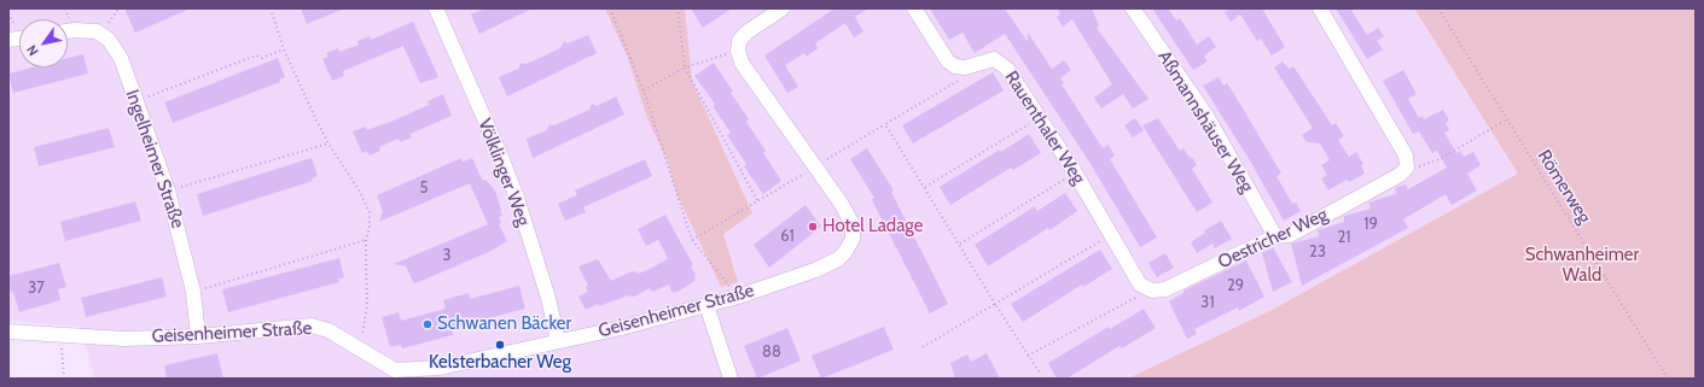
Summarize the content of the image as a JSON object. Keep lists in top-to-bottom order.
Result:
{
  "streets": {
    "street": [
      "Aßmannshäuser Weg",
      "Rauenthaler Weg",
      "Ingelheimer Straße",
      "Völklinger Weg",
      "Oestricher Weg",
      "Geisenheimer Straße"
    ],
    "path": ["Römerweg"]
  },
  "crossings": [
    ["Aßmannshäuser Weg", "Oestricher Weg"],
    ["Rauenthaler Weg", "Oestricher Weg"],
    ["Ingelheimer Straße", "Geisenheimer Straße"],
    ["Völklinger Weg", "Geisenheimer Straße"]
  ],
  "parks": ["Schwanheimer Wald"],
  "places": ["Hotel Ladage", "Schwanen Bäcker", "Kelsterbacher Weg"],
  "house_numbers": [
    "5",
    "19",
    "61",
    "21",
    "23",
    "3",
    "29",
    "37",
    "31",
    "88"
  ],
  "north": "bottom left"
}
